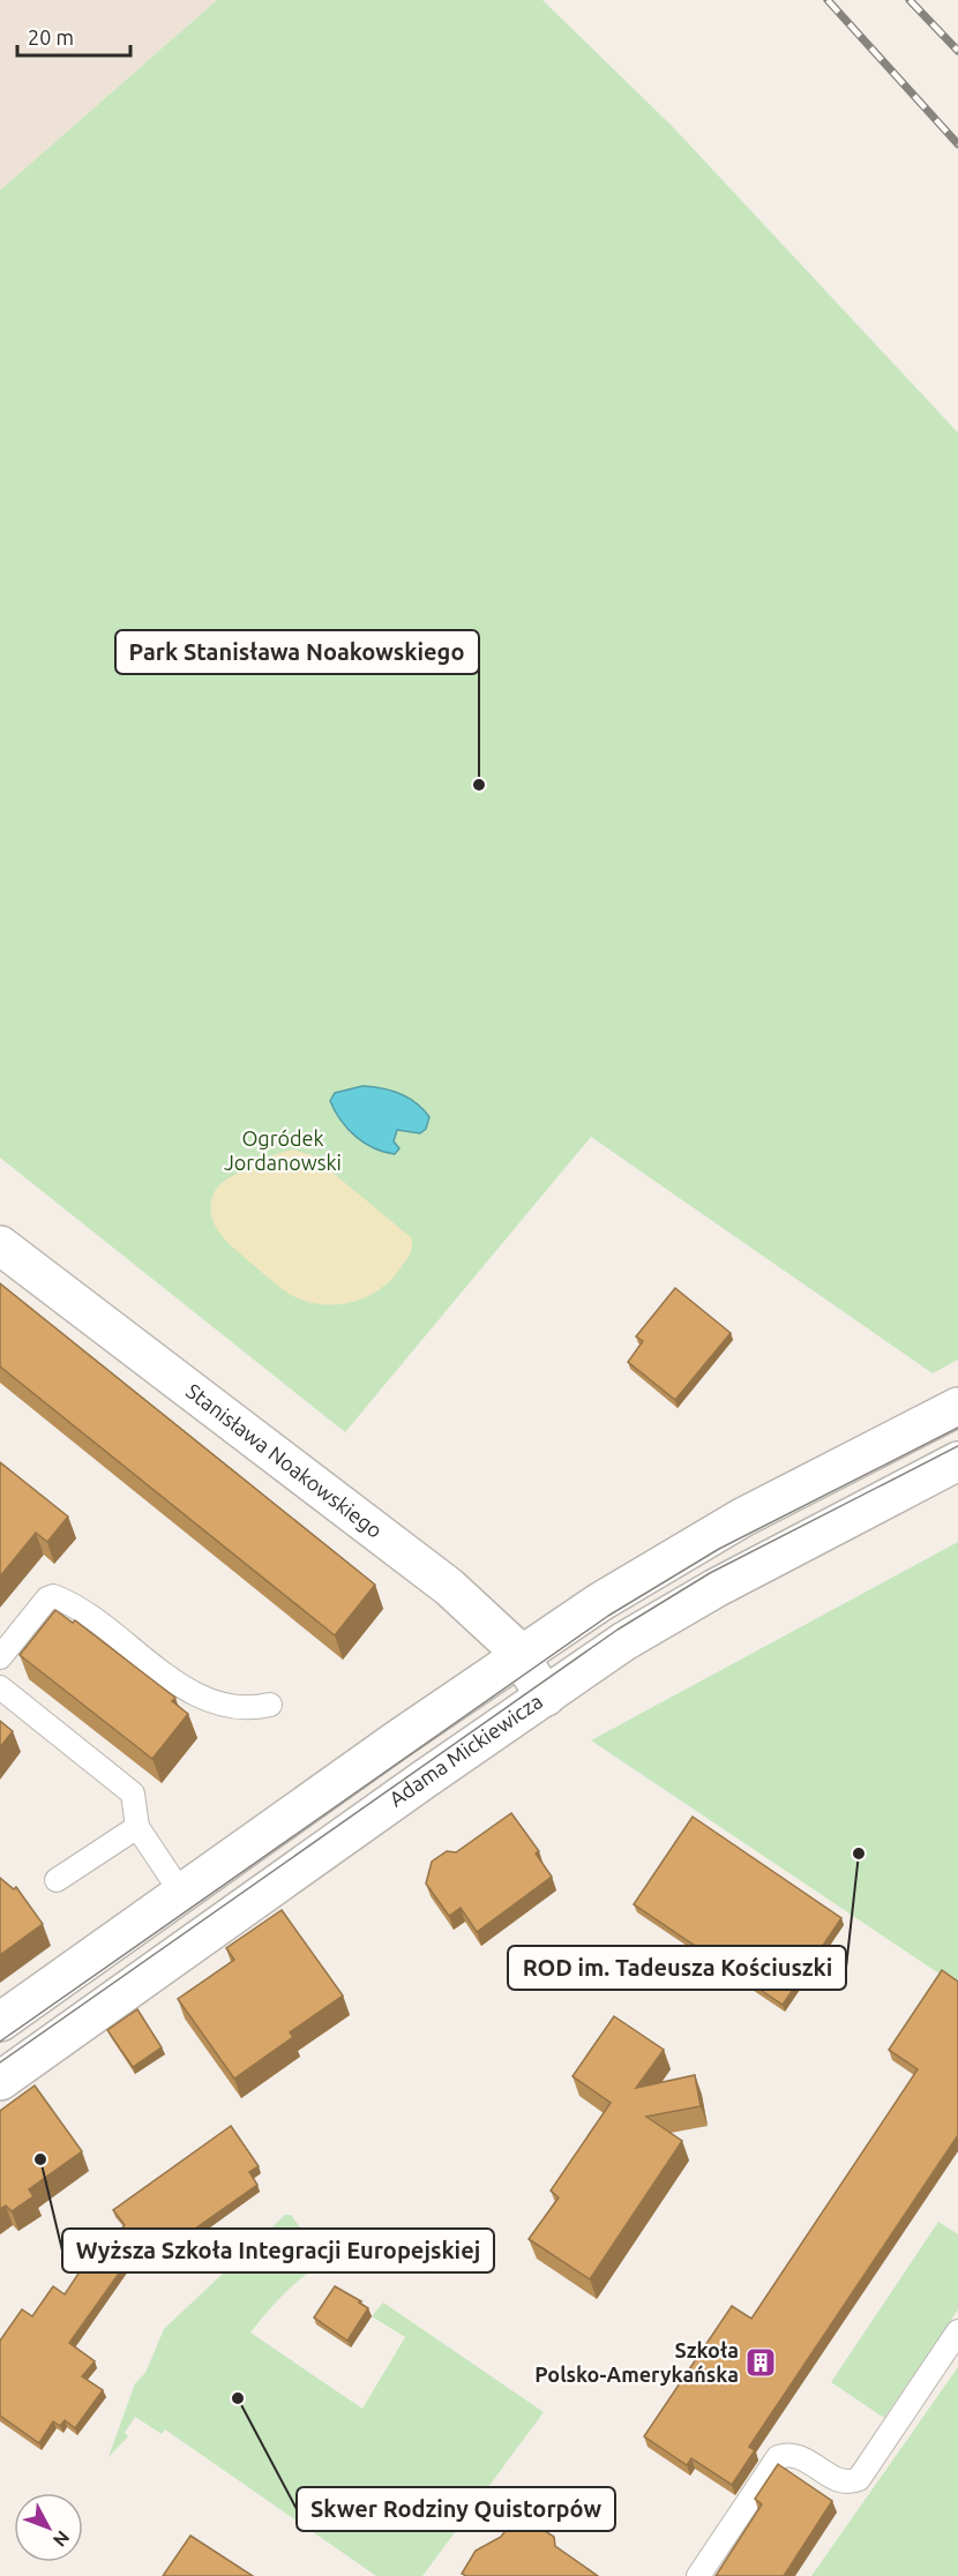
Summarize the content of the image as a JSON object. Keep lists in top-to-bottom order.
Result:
{
  "streets": {
    "street": ["Stanisława Noakowskiego", "Adama Mickiewicza"]
  },
  "crossings": [
    ["Stanisława Noakowskiego", "Adama Mickiewicza"]
  ],
  "parks": ["Ogródek Jordanowski"],
  "places": {
    "other": [
      "Park Stanisława Noakowskiego",
      "ROD im. Tadeusza Kościuszki",
      "Wyższa Szkoła Integracji Europejskiej",
      "Skwer Rodziny Quistorpów"
    ],
    "building": ["Szkoła Polsko-Amerykańska"]
  },
  "scale_bar": "20 m",
  "north": "bottom right"
}
